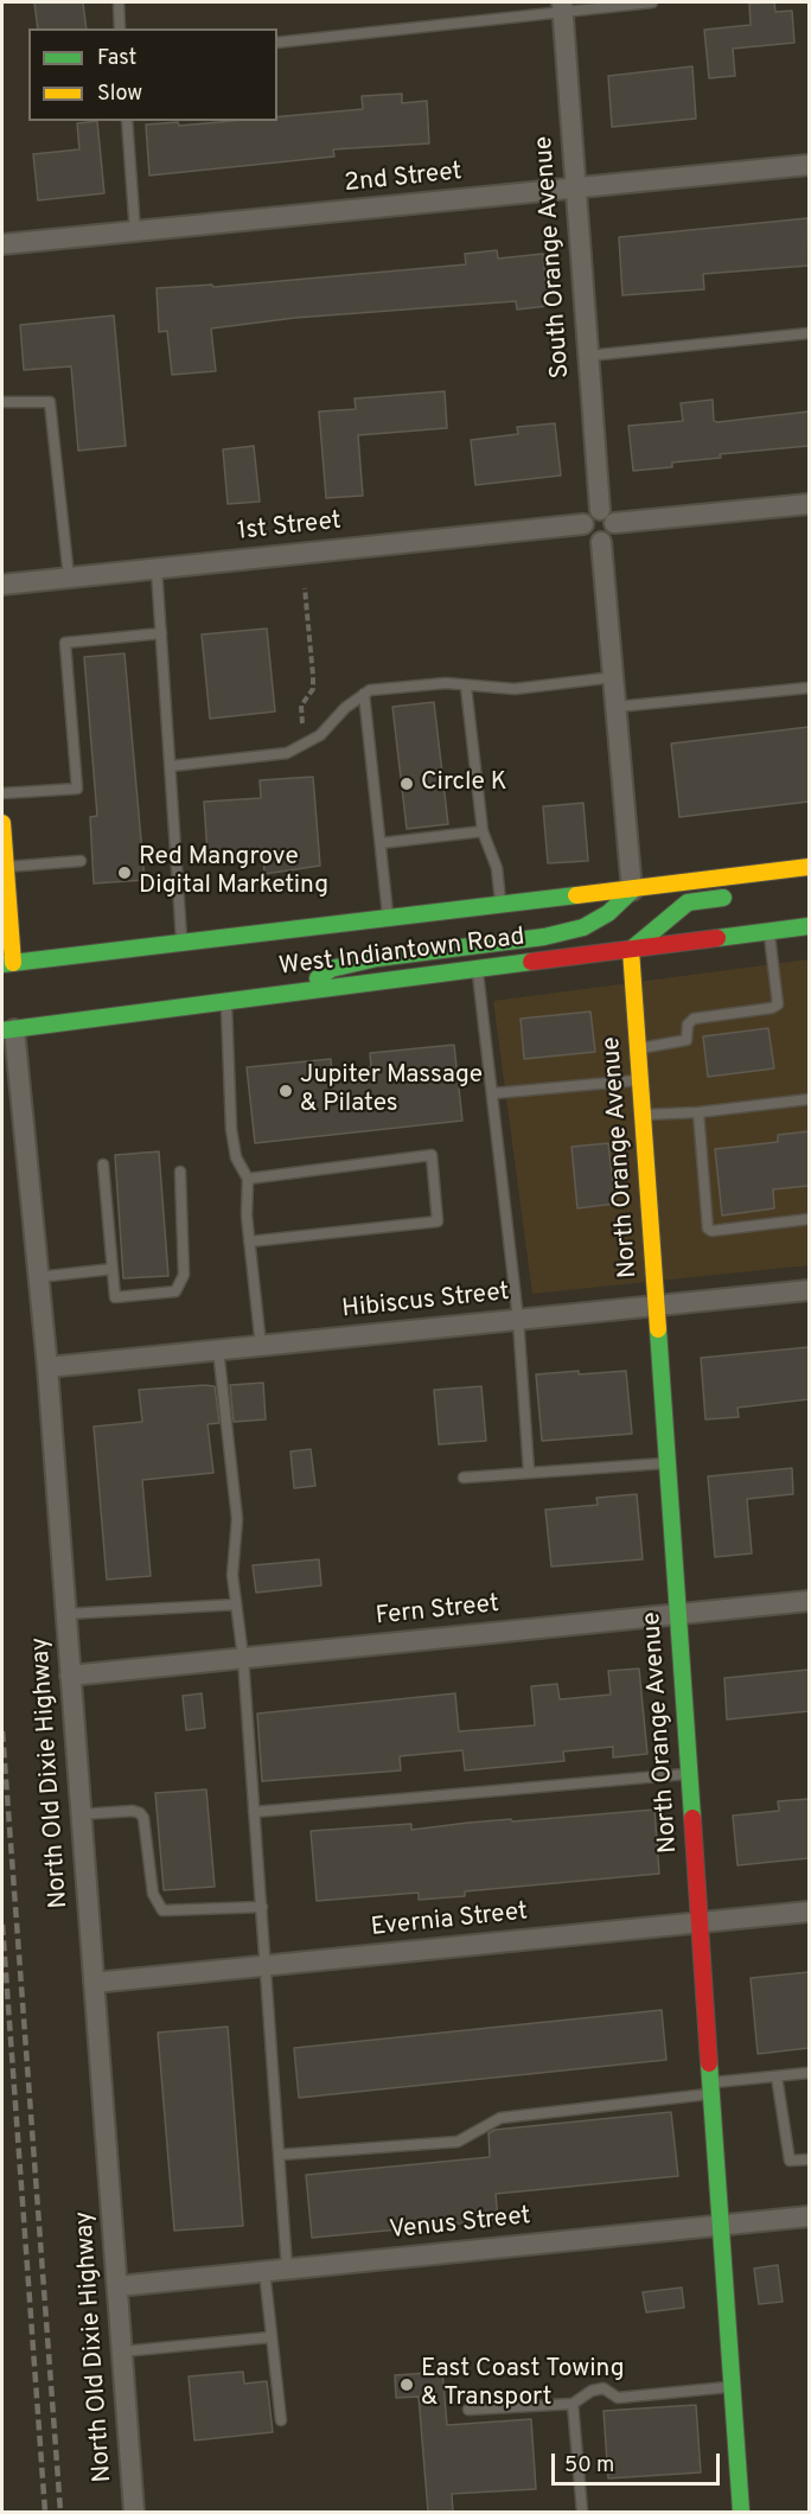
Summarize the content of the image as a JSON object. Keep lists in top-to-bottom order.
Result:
{
  "streets": {
    "main road": ["West Indiantown Road", "North Orange Avenue"],
    "street": [
      "2nd Street",
      "South Orange Avenue",
      "1st Street",
      "Hibiscus Street",
      "Fern Street",
      "North Old Dixie Highway",
      "Evernia Street",
      "Venus Street"
    ]
  },
  "crossings": [
    ["2nd Street", "South Orange Avenue"],
    ["South Orange Avenue", "1st Street"],
    ["West Indiantown Road", "North Orange Avenue"],
    ["West Indiantown Road", "North Old Dixie Highway"],
    ["North Orange Avenue", "Hibiscus Street"],
    ["North Orange Avenue", "Fern Street"],
    ["North Orange Avenue", "Evernia Street"],
    ["North Orange Avenue", "Venus Street"],
    ["Hibiscus Street", "North Old Dixie Highway"],
    ["Fern Street", "North Old Dixie Highway"],
    ["North Old Dixie Highway", "Evernia Street"],
    ["North Old Dixie Highway", "Venus Street"]
  ],
  "places": [
    "Circle K",
    "Red Mangrove Digital Marketing",
    "Jupiter Massage & Pilates",
    "East Coast Towing & Transport"
  ],
  "legend": ["Fast", "Slow"],
  "scale_bar": "50 m"
}
